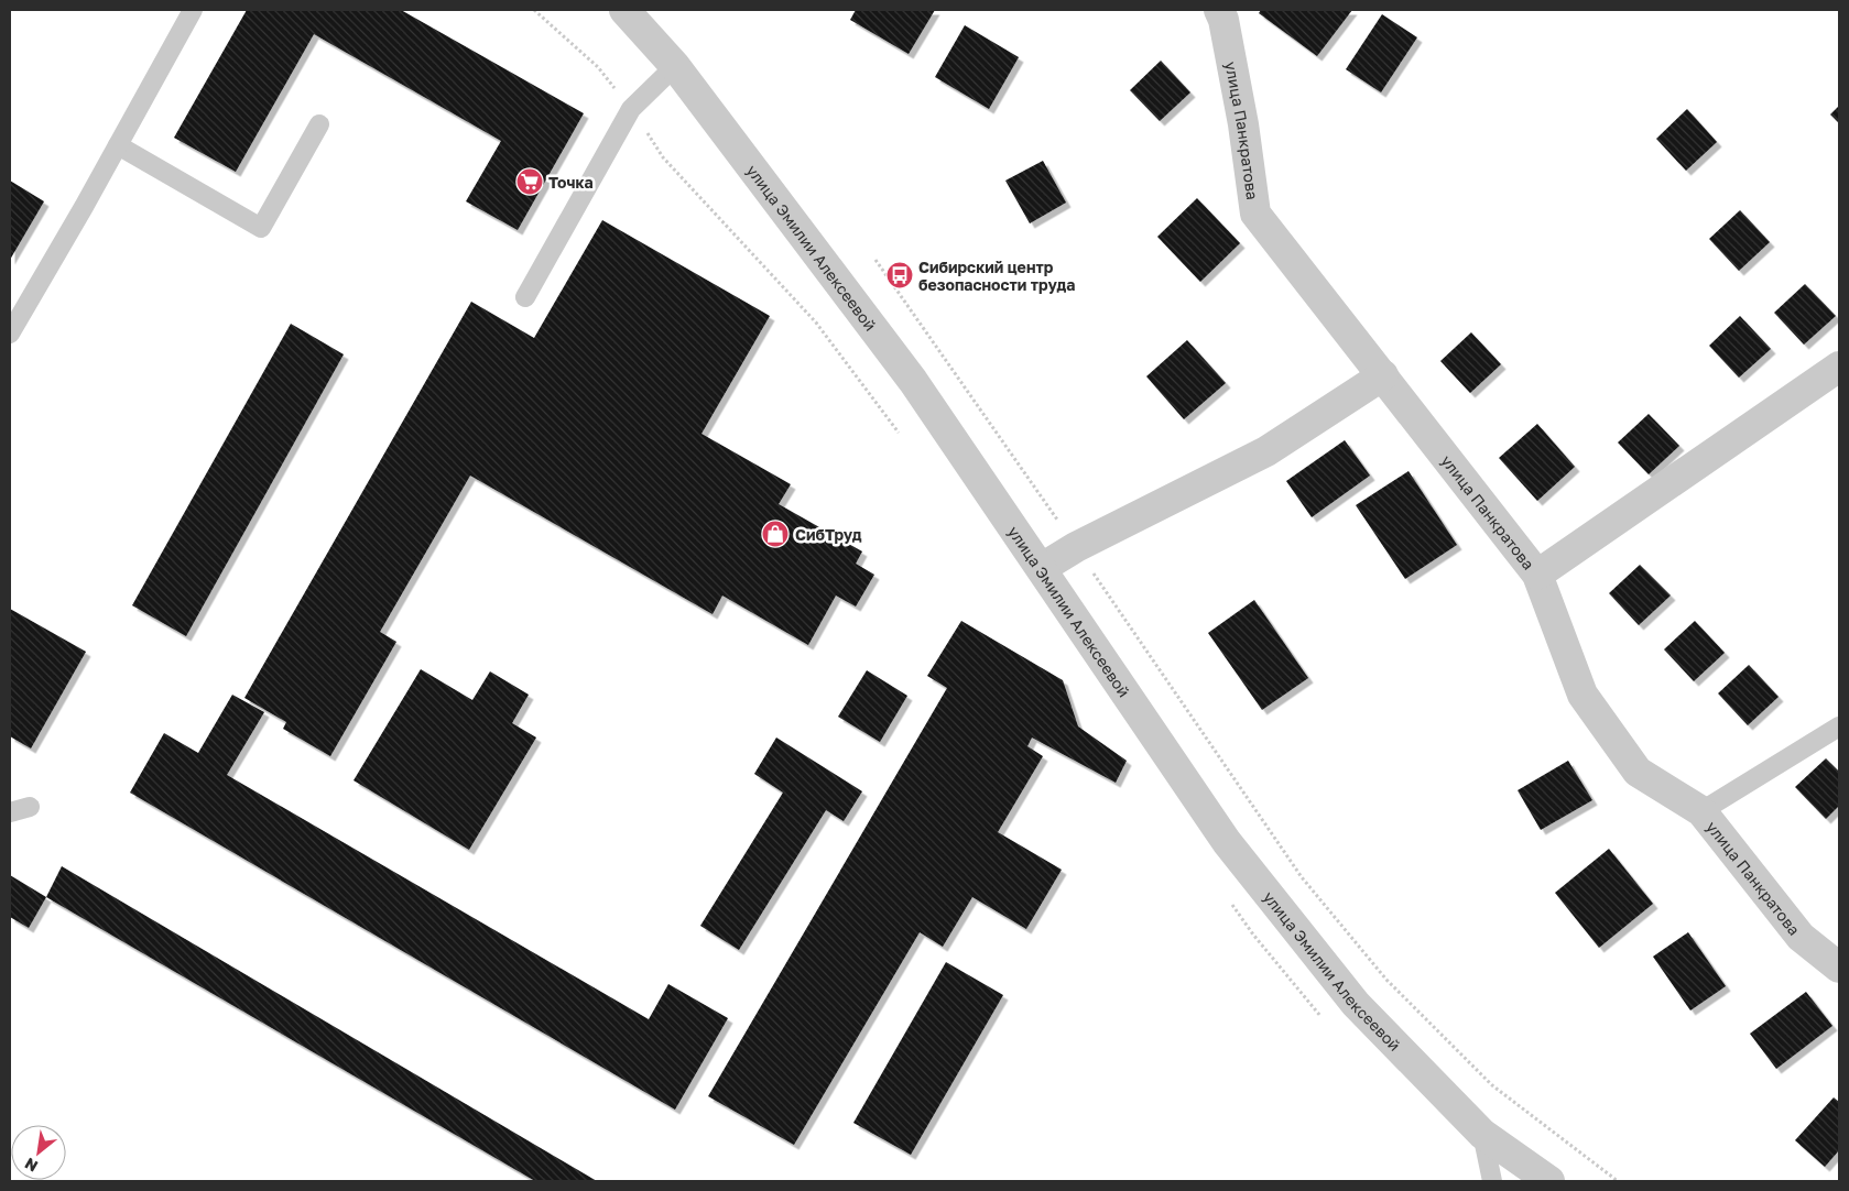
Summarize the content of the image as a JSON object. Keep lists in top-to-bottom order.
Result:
{
  "streets": {
    "street": ["улица Панкратова", "улица Эмилии Алексеевой"]
  },
  "places": {
    "supermarket": ["Точка"],
    "bus stop": ["Сибирский центр безопасности труда"],
    "shop": ["СибТруд"]
  },
  "north": "bottom left"
}
